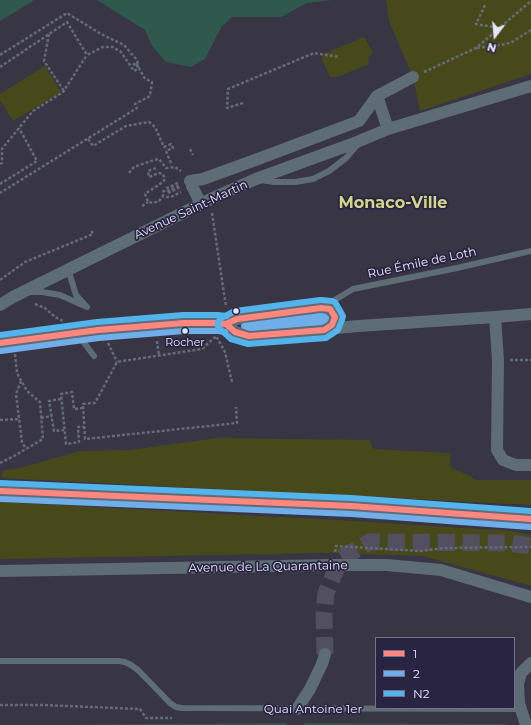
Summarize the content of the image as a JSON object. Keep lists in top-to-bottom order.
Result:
{
  "streets": {
    "street": ["Avenue Saint-Martin", "Avenue de La Quarantaine"],
    "lane": ["Rue Émile de Loth", "Quai Antoine 1er"]
  },
  "districts": ["Monaco-Ville"],
  "places": ["Rocher"],
  "lines": ["transit line N2", "transit line 1", "transit line 2"],
  "legend": ["1", "2", "N2"],
  "north": "bottom"
}
